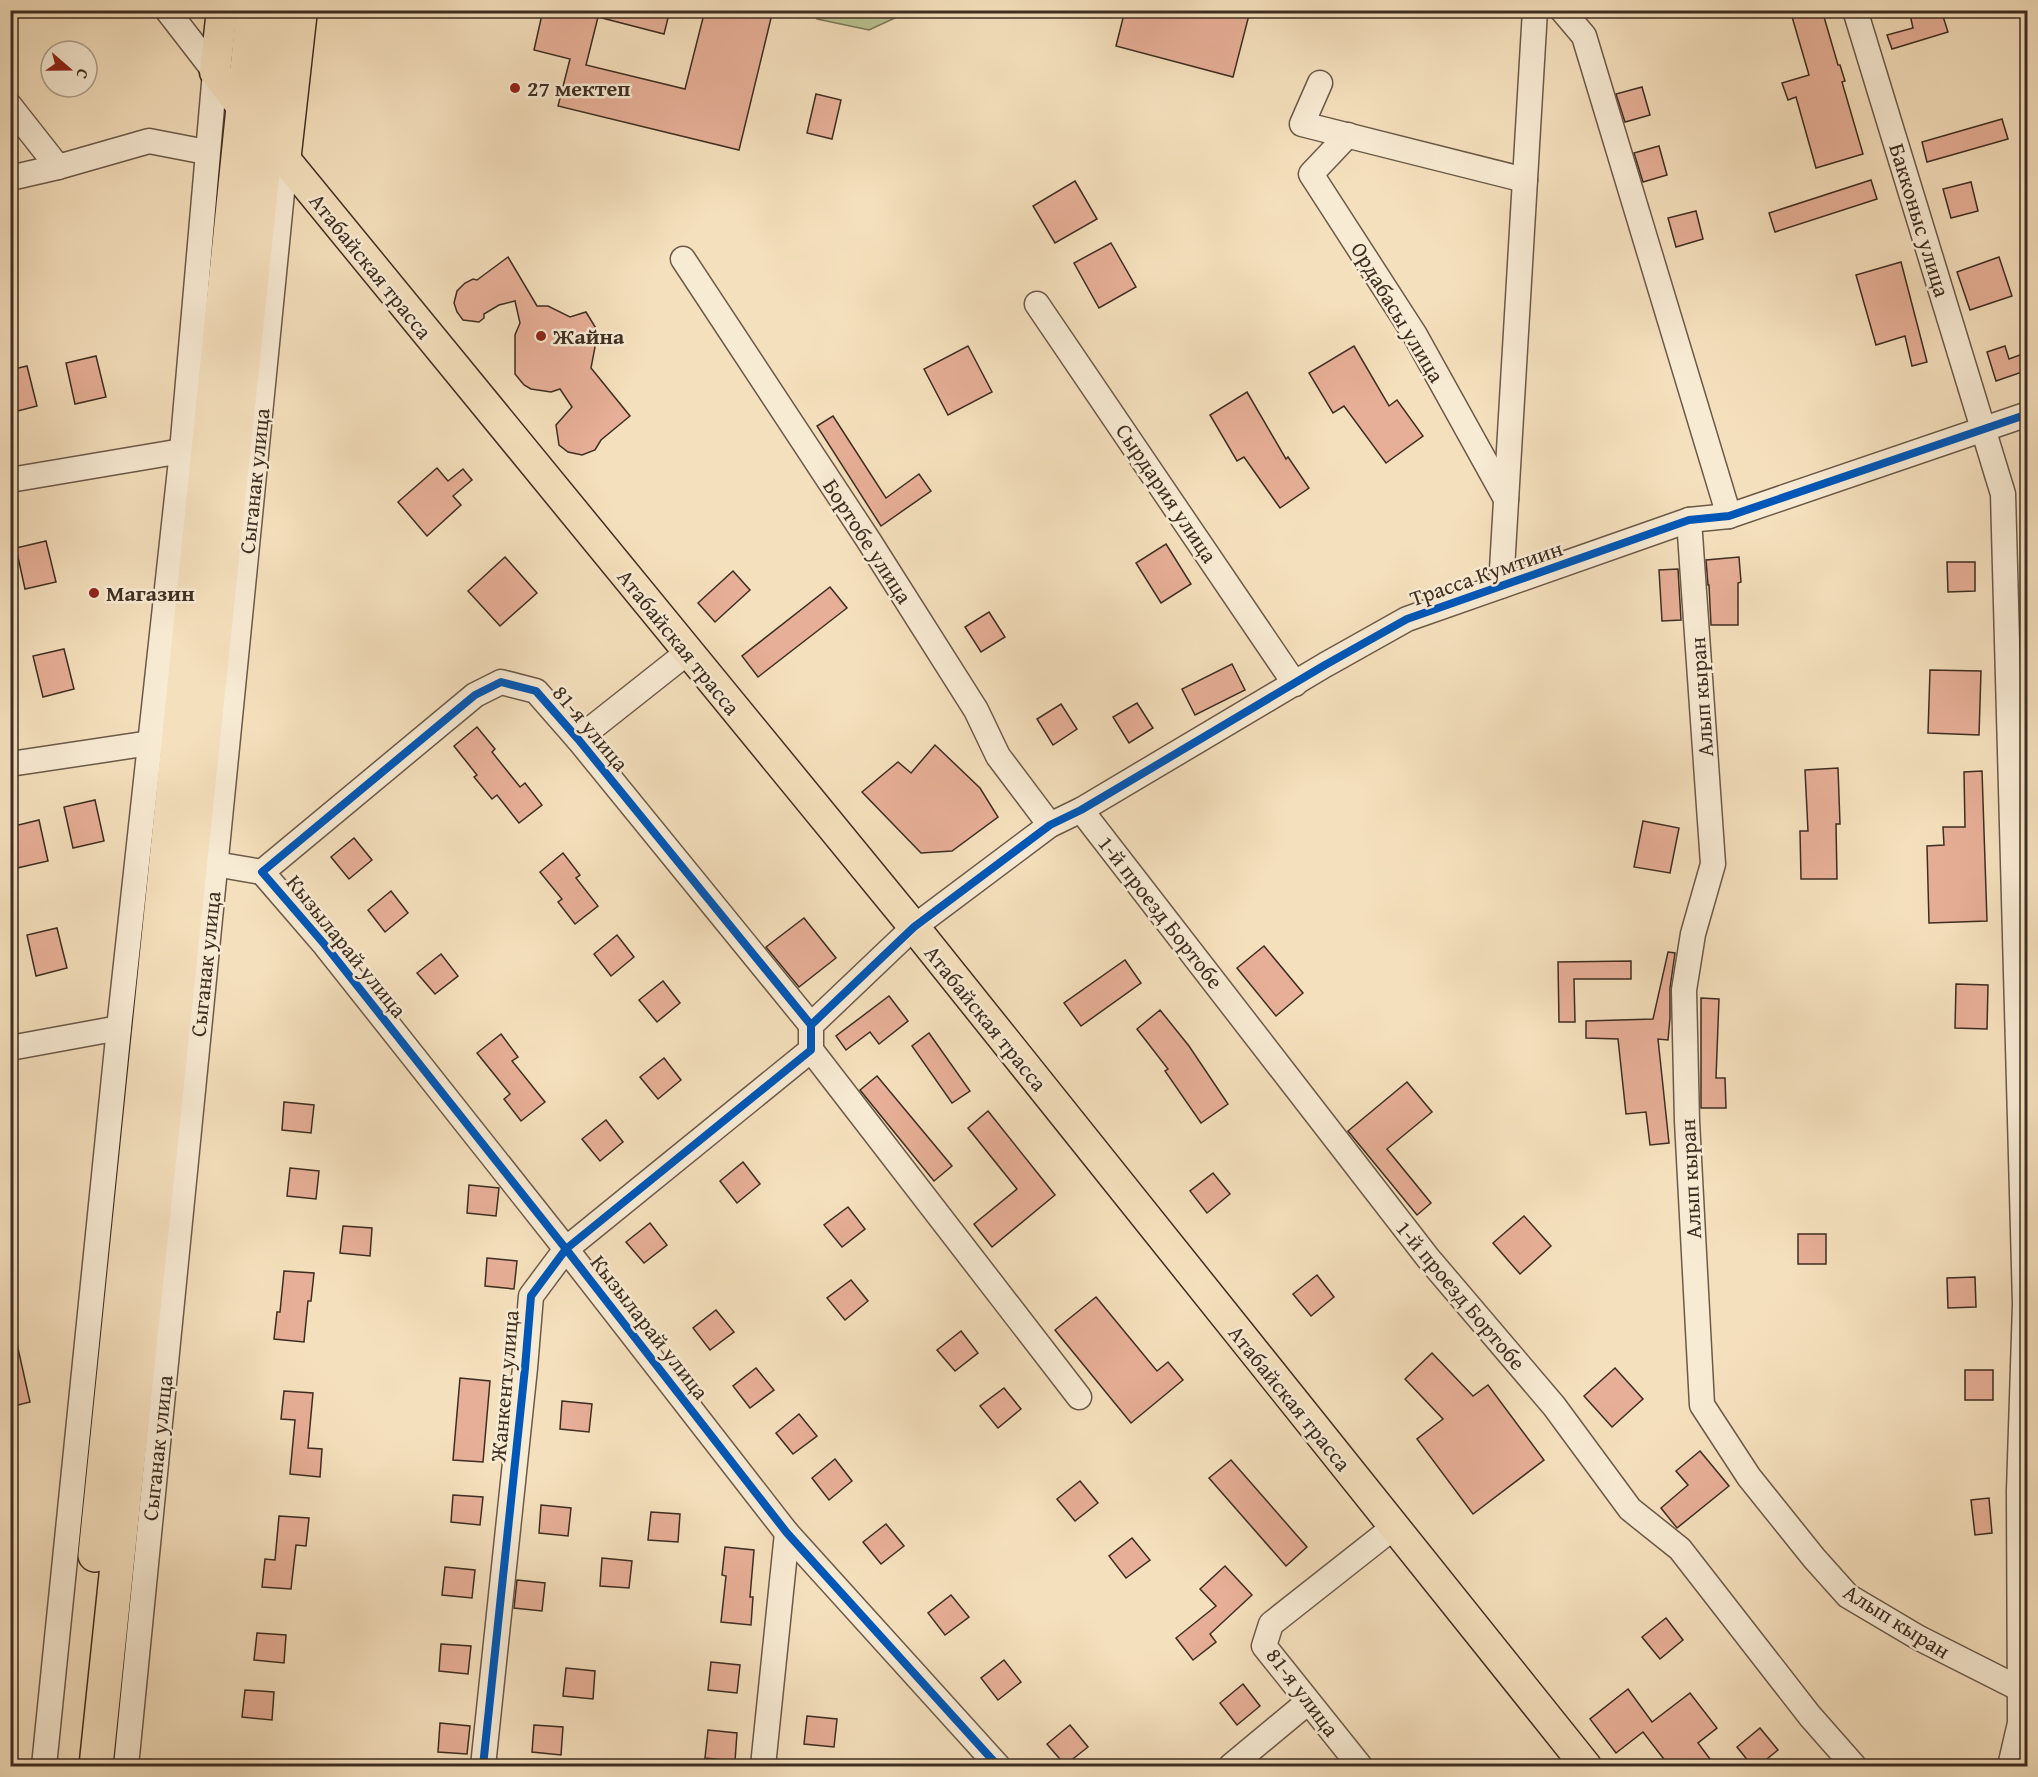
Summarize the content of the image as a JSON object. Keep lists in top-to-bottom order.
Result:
{
  "streets": {
    "main road": ["Атабайская трасса"],
    "street": [
      "Бакконыс улица",
      "Ордабасы улица",
      "Сыганак улица",
      "Сырдария улица",
      "Бортобе улица",
      "Трасса Кумтиин",
      "Алып кыран",
      "81-я улица",
      "1-й проезд Бортобе",
      "Кызыларай улица",
      "Жанкент улица"
    ]
  },
  "crossings": [
    ["Бакконыс улица", "Трасса Кумтиин"],
    ["Бакконыс улица", "Алып кыран"],
    ["Атабайская трасса", "Сыганак улица"],
    ["Атабайская трасса", "Трасса Кумтиин"],
    ["Атабайская трасса", "81-я улица"],
    ["Сырдария улица", "Трасса Кумтиин"],
    ["Бортобе улица", "Трасса Кумтиин"],
    ["Трасса Кумтиин", "Алып кыран"],
    ["Трасса Кумтиин", "1-й проезд Бортобе"],
    ["81-я улица", "Кызыларай улица"],
    ["Кызыларай улица", "Жанкент улица"]
  ],
  "places": ["27 мектеп", "Жайна", "Магазин"],
  "north": "right"
}
